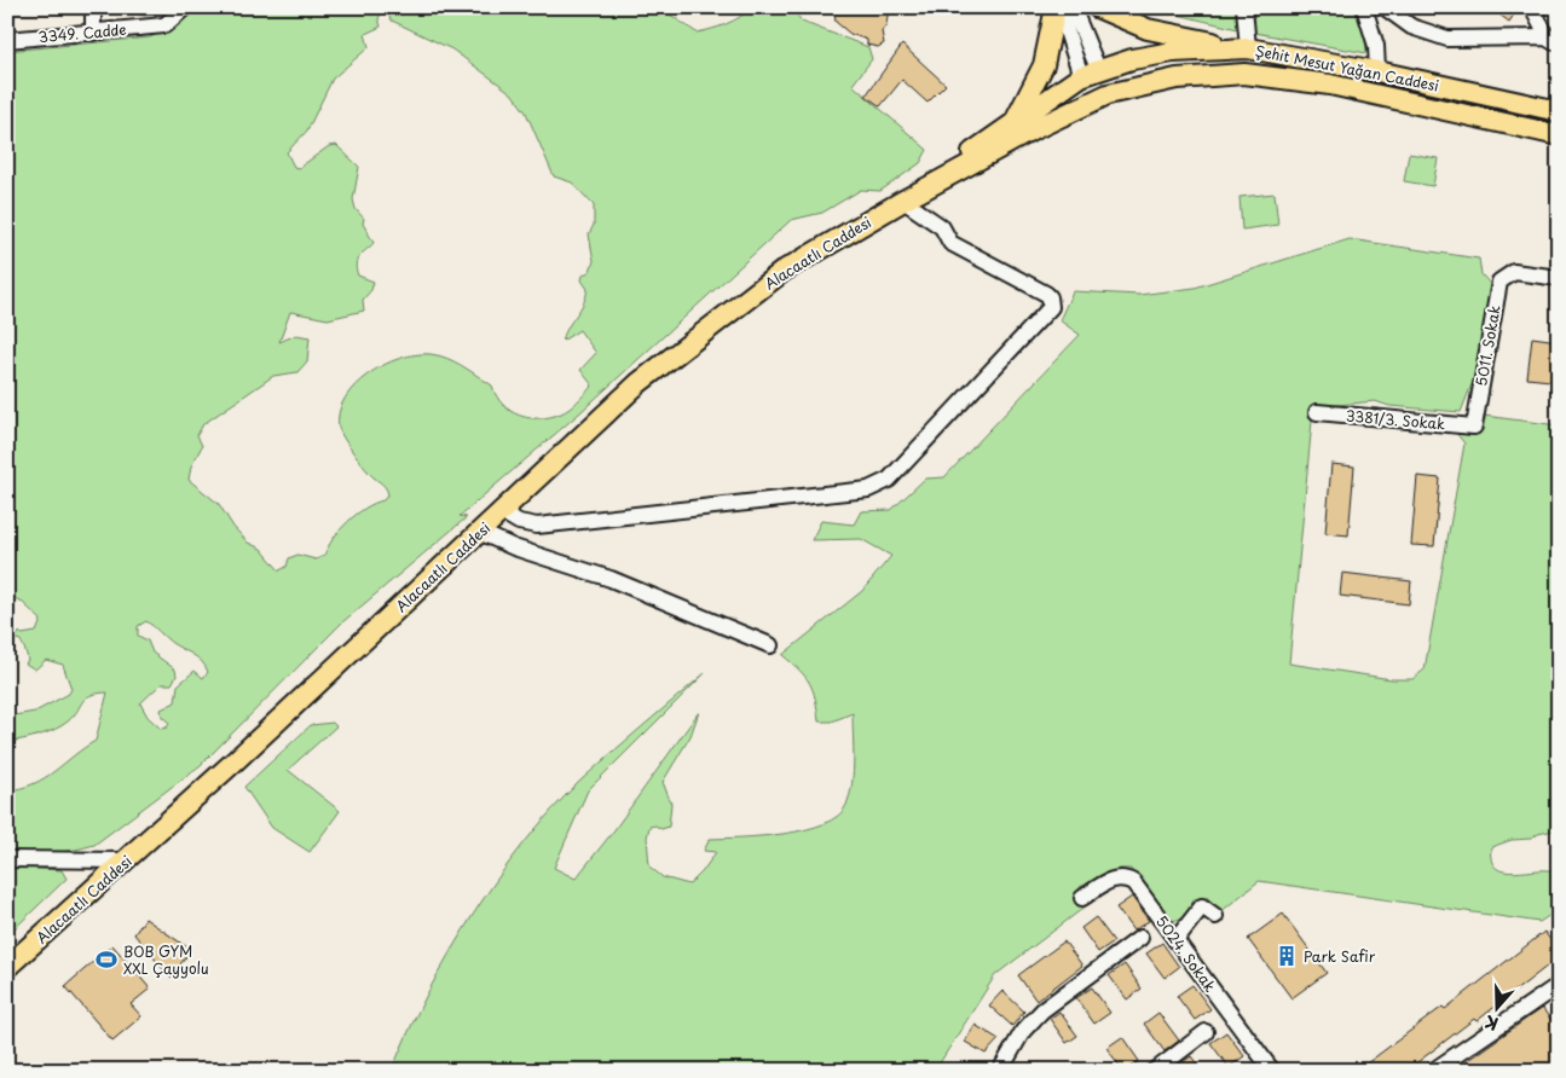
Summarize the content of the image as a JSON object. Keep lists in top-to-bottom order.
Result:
{
  "streets": {
    "main road": ["Şehit Mesut Yağan Caddesi", "Alacaatlı Caddesi"],
    "street": [
      "3349. Cadde",
      "5011. Sokak",
      "3381/3. Sokak",
      "5024. Sokak"
    ]
  },
  "crossings": [
    ["Şehit Mesut Yağan Caddesi", "Alacaatlı Caddesi"],
    ["5011. Sokak", "3381/3. Sokak"]
  ],
  "places": {
    "building": ["Park Safir"],
    "sports": ["BOB GYM XXL Çayyolu"]
  },
  "north": "bottom"
}
